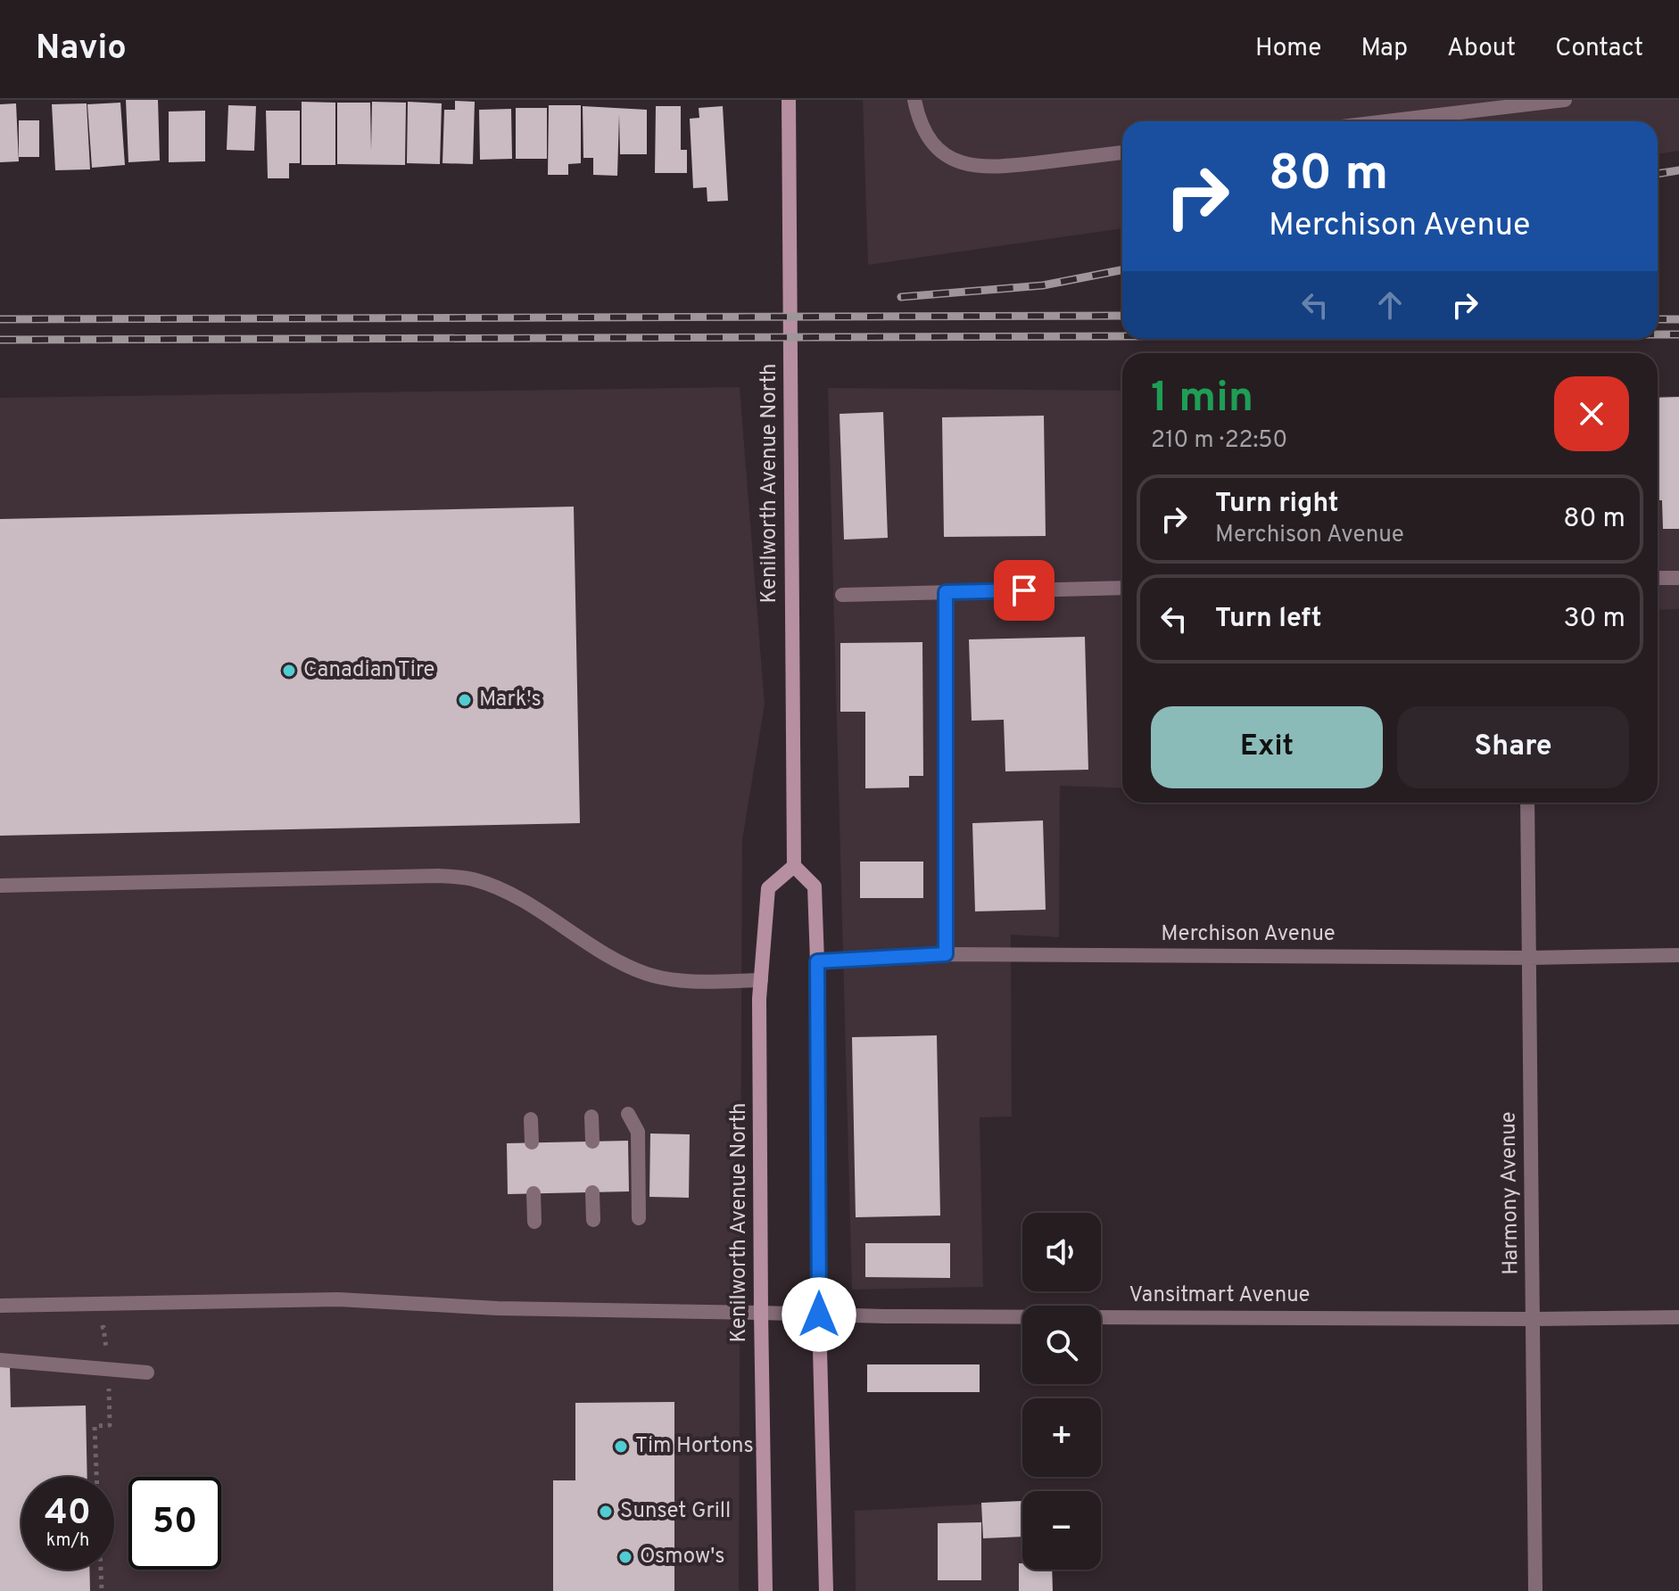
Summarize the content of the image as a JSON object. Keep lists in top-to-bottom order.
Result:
{
  "streets": {
    "main road": ["Kenilworth Avenue North"],
    "street": ["Merchison Avenue", "Harmony Avenue", "Vansitmart Avenue"]
  },
  "crossings": [
    ["Kenilworth Avenue North", "Vansitmart Avenue"],
    ["Merchison Avenue", "Harmony Avenue"],
    ["Harmony Avenue", "Vansitmart Avenue"]
  ],
  "places": [
    "Canadian Tire",
    "Mark's",
    "Tim Hortons",
    "Sunset Grill",
    "Osmow's"
  ],
  "page": {
    "header": "Navio",
    "nav": [
      "Home",
      "Map",
      "About",
      "Contact"
    ],
    "turn": ["80 m", "Merchison Avenue"],
    "heading": ["1 min", "210 m · 22:50"],
    "list": [
      {
        "name": "Turn right",
        "note": "Merchison Avenue",
        "value": "80 m"
      },
      {
        "name": "Turn left",
        "value": "30 m"
      }
    ],
    "buttons": ["Exit", "Share"],
    "map_buttons": ["+", "−"],
    "speed": "40 km/h",
    "limit": "50"
  }
}
